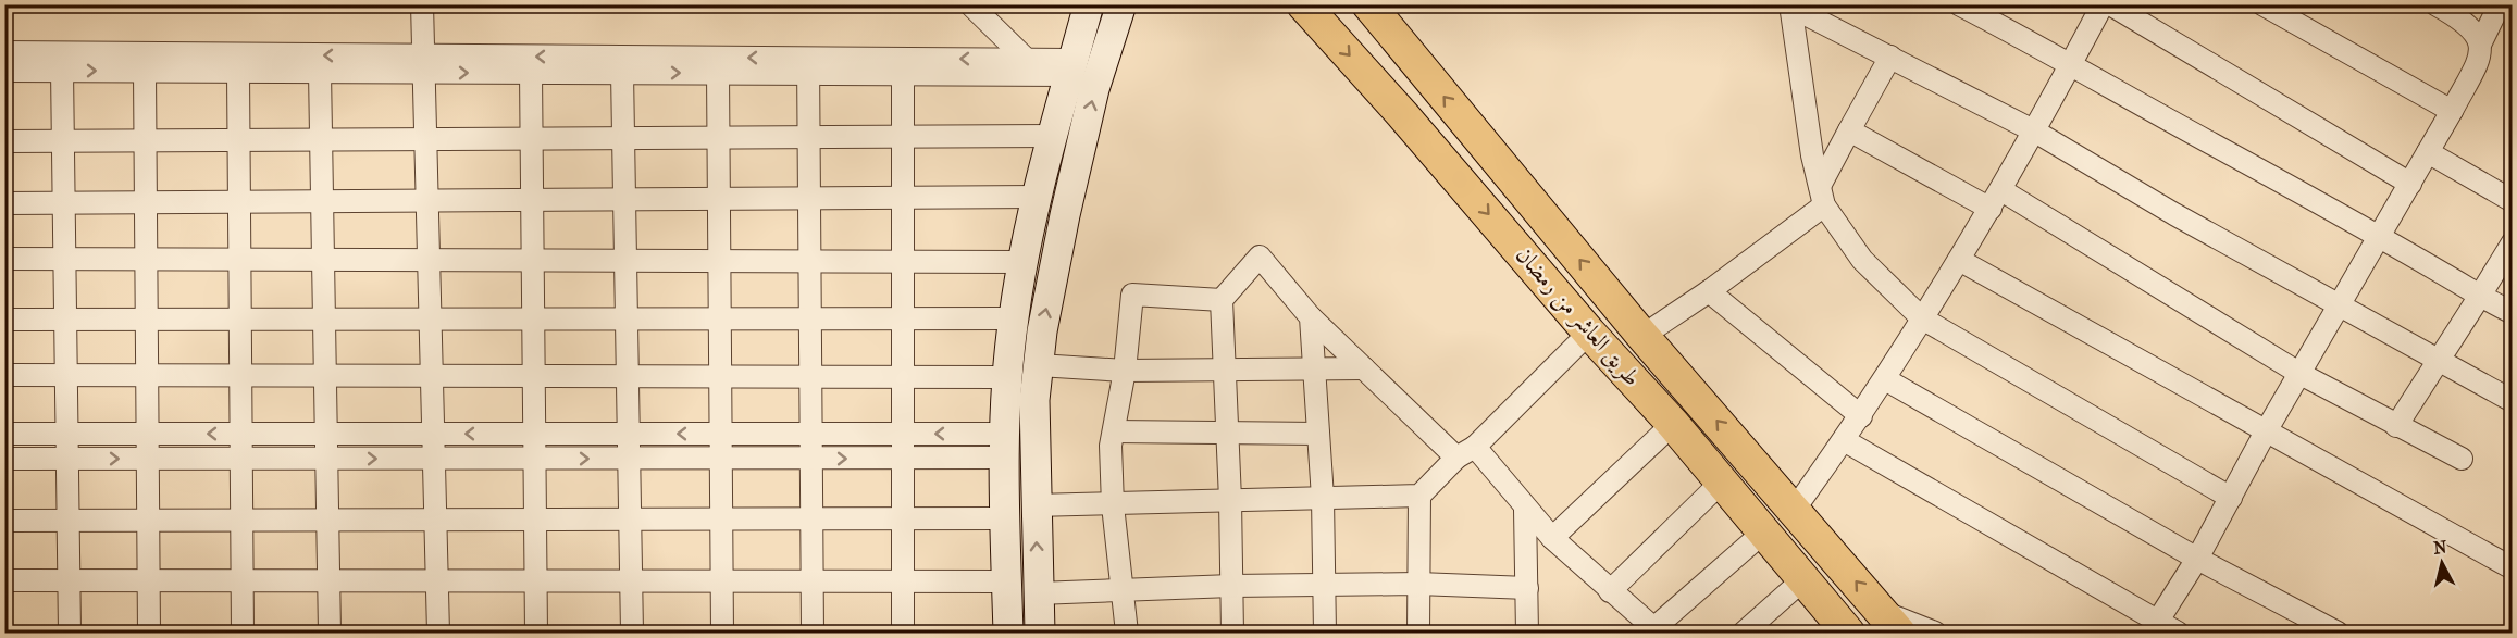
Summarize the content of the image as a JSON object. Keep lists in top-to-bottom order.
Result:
{
  "streets": {
    "main road": ["طريق العاشر من رمضان"]
  },
  "north": "top"
}
